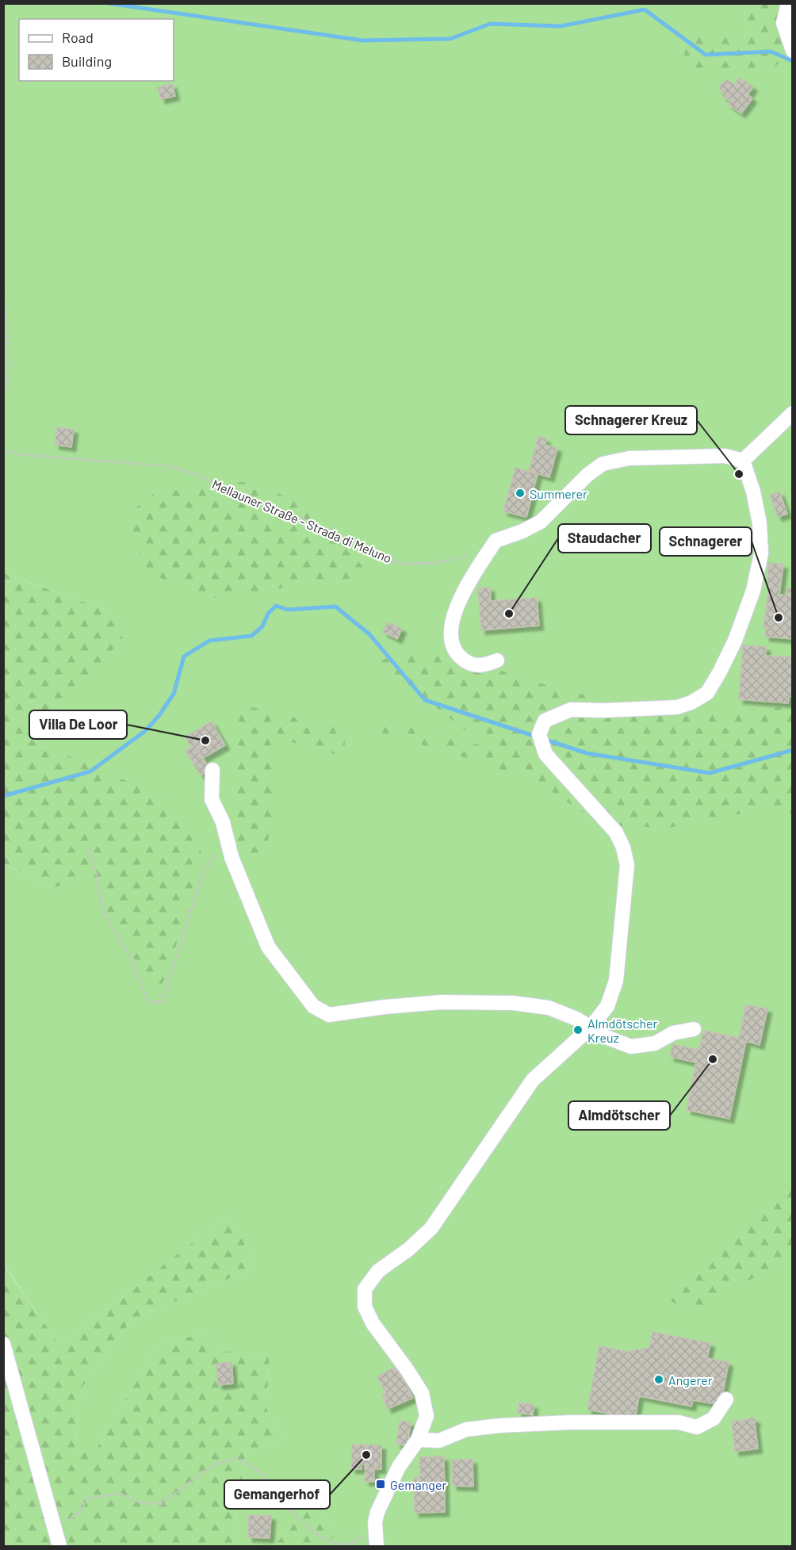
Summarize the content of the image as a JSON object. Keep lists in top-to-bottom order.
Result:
{
  "streets": {
    "path": ["Mellauner Straße - Strada di Meluno"]
  },
  "places": {
    "other": [
      "Schnagerer Kreuz",
      "Summerer",
      "Staudacher",
      "Schnagerer",
      "Villa De Loor",
      "Almdötscher Kreuz",
      "Almdötscher",
      "Angerer",
      "Gemangerhof"
    ],
    "transit": ["Gemanger"]
  },
  "legend": ["Road", "Building"]
}
